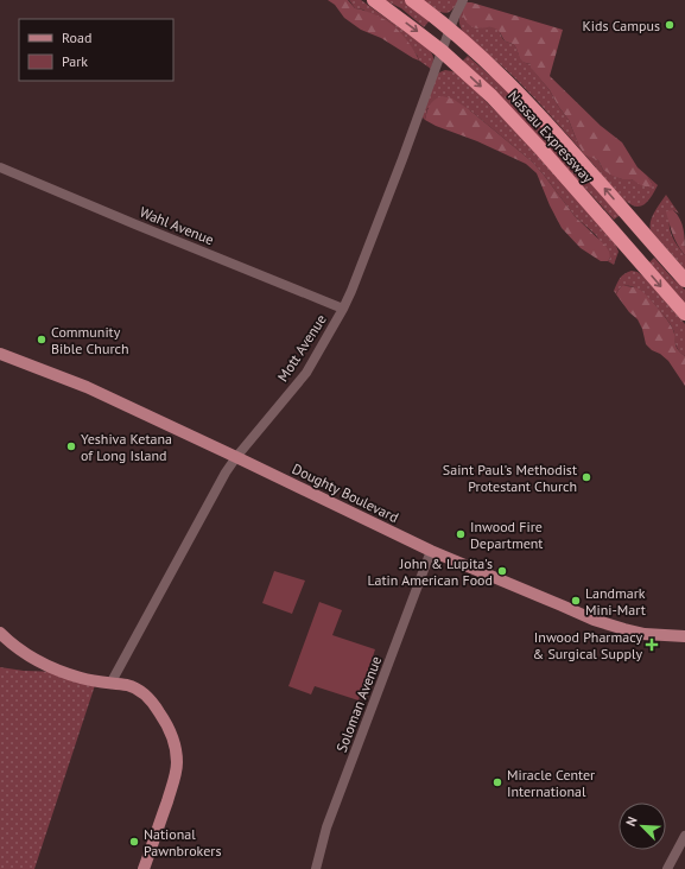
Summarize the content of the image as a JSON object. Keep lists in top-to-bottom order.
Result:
{
  "streets": {
    "highway": ["Nassau Expressway"],
    "main road": ["Doughty Boulevard"],
    "street": ["Wahl Avenue", "Mott Avenue", "Soloman Avenue"]
  },
  "crossings": [
    ["Nassau Expressway", "Mott Avenue"],
    ["Wahl Avenue", "Mott Avenue"],
    ["Mott Avenue", "Doughty Boulevard"],
    ["Doughty Boulevard", "Soloman Avenue"]
  ],
  "places": {
    "other": [
      "Kids Campus",
      "Community Bible Church",
      "Yeshiva Ketana of Long Island",
      "Saint Paul's Methodist Protestant Church",
      "Inwood Fire Department",
      "John & Lupita's Latin American Food",
      "Landmark Mini-Mart",
      "Miracle Center International",
      "National Pawnbrokers"
    ],
    "health": ["Inwood Pharmacy & Surgical Supply"]
  },
  "legend": ["Road", "Park"],
  "north": "top left"
}
